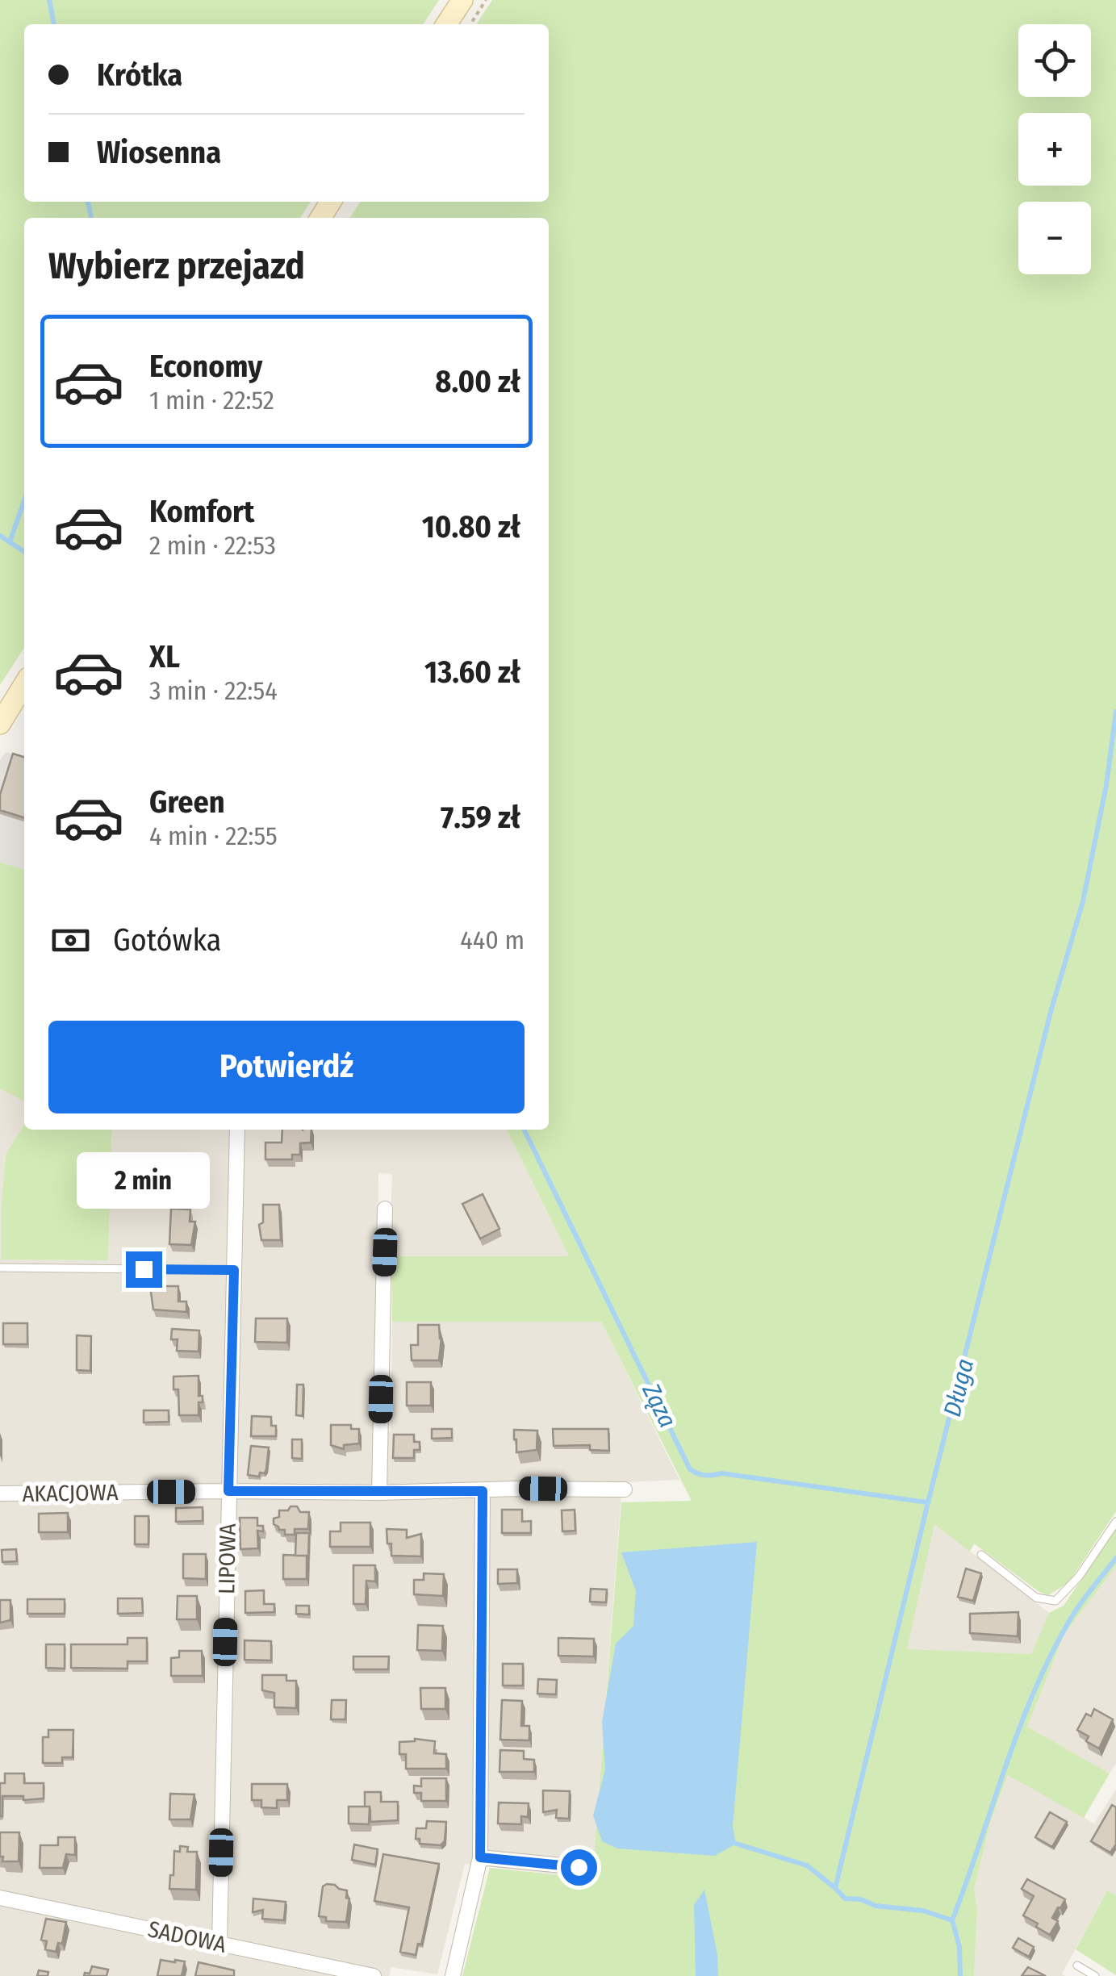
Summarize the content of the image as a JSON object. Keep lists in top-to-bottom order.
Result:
{
  "streets": {
    "street": ["AKACJOWA", "LIPOWA", "SADOWA"]
  },
  "crossings": [
    ["AKACJOWA", "LIPOWA"],
    ["LIPOWA", "SADOWA"]
  ],
  "water": ["Długa", "Ząza"],
  "page": {
    "map_buttons": ["+", "−"],
    "banner": ["Krótka", "Wiosenna"],
    "heading": "Wybierz przejazd",
    "list": [
      {
        "name": "Economy",
        "note": "1 min · 22:52",
        "value": "8.00 zł"
      },
      {
        "name": "Komfort",
        "note": "2 min · 22:53",
        "value": "10.80 zł"
      },
      {
        "name": "XL",
        "note": "3 min · 22:54",
        "value": "13.60 zł"
      },
      {
        "name": "Green",
        "note": "4 min · 22:55",
        "value": "7.59 zł"
      }
    ],
    "pay": ["Gotówka", "440 m"],
    "buttons": "Potwierdź",
    "bubble": "2 min"
  }
}
